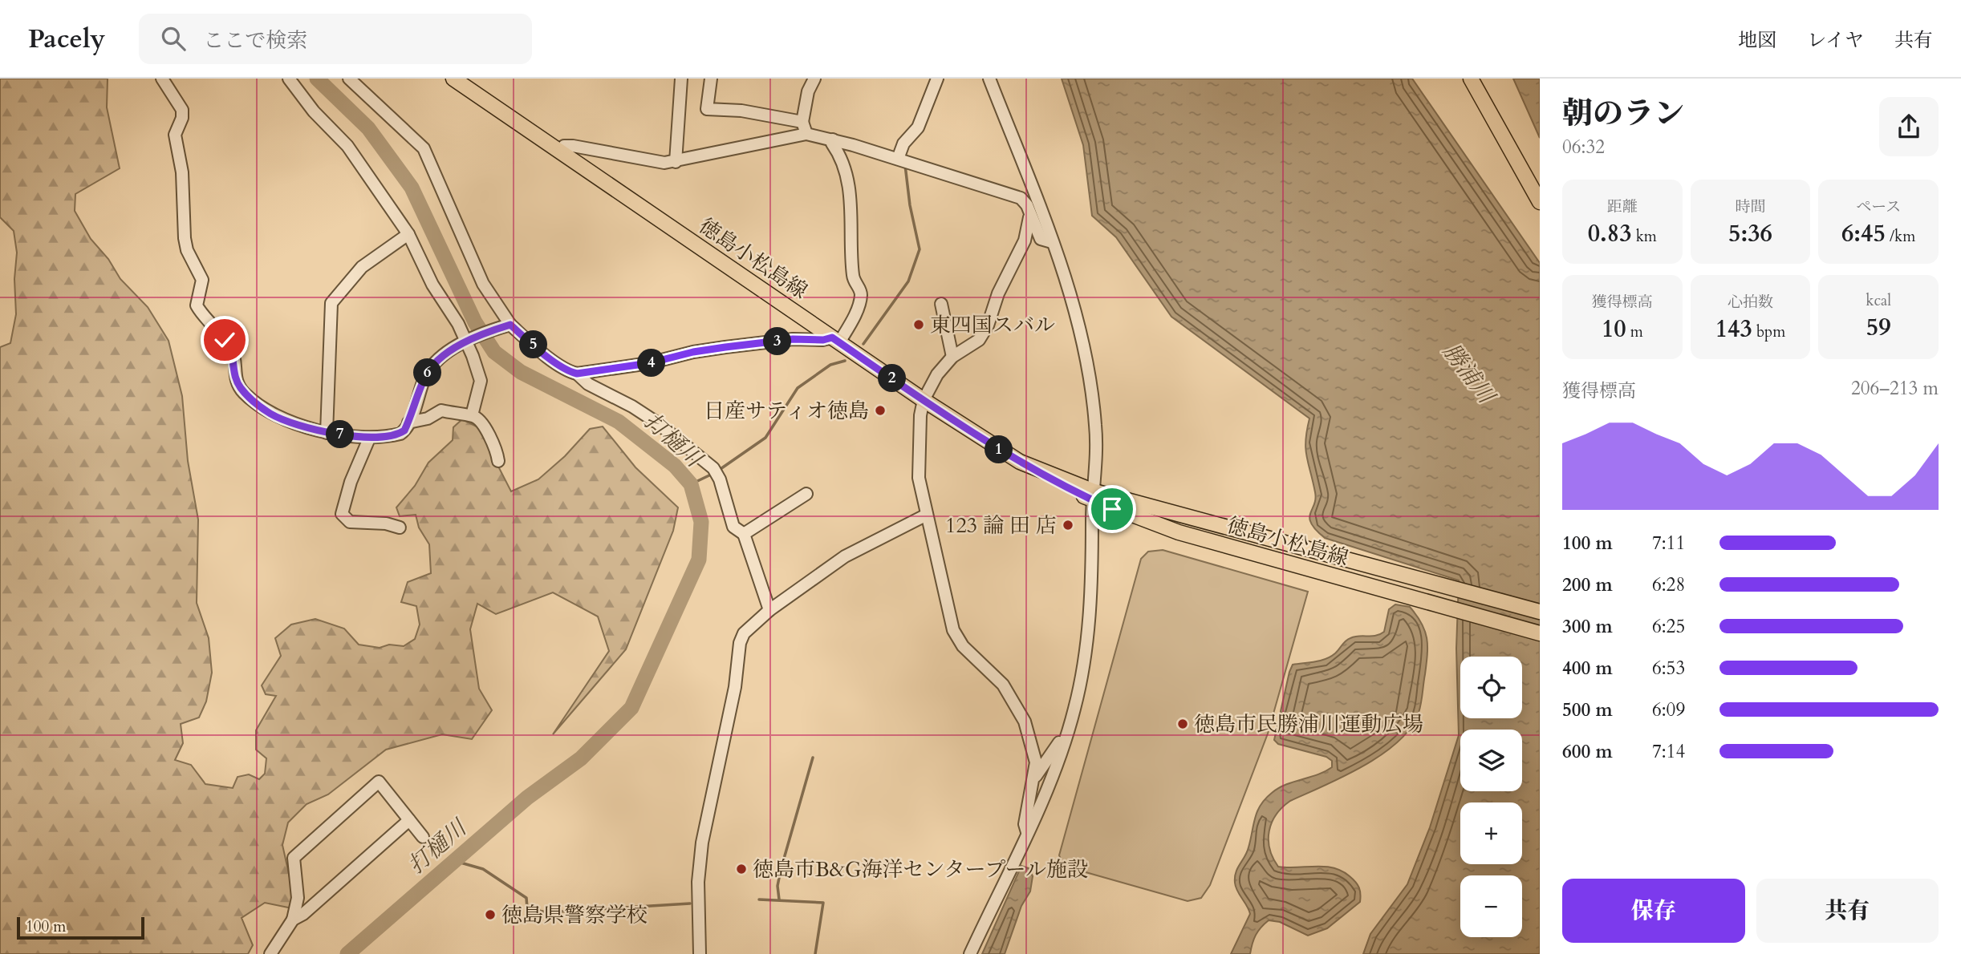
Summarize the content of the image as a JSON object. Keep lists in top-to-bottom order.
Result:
{
  "streets": {
    "main road": ["徳島小松島線"]
  },
  "water": ["勝浦川", "打樋川"],
  "places": [
    "東四国スバル",
    "日産サティオ徳島",
    "123 論 田 店",
    "徳島市民勝浦川運動広場",
    "徳島市B&G海洋センタープール施設",
    "徳島県警察学校"
  ],
  "scale_bar": "100 m",
  "page": {
    "header": "Pacely",
    "search": "ここで検索",
    "nav": ["地図", "レイヤ", "共有"],
    "heading": ["朝のラン", "06:32"],
    "stats": [
      ["距離", "0.83 km"],
      ["時間", "5:36"],
      ["ペース", "6:45 /km"],
      ["獲得標高", "10 m"],
      ["心拍数", "143 bpm"],
      ["kcal", "59"]
    ],
    "pins": [
      "3",
      "5",
      "4",
      "6",
      "2",
      "7",
      "1"
    ],
    "chart": ["獲得標高", "206–213 m"],
    "list": [
      {
        "name": "100 m",
        "note": "7:11"
      },
      {
        "name": "200 m",
        "note": "6:28"
      },
      {
        "name": "300 m",
        "note": "6:25"
      },
      {
        "name": "400 m",
        "note": "6:53"
      },
      {
        "name": "500 m",
        "note": "6:09"
      },
      {
        "name": "600 m",
        "note": "7:14"
      }
    ],
    "map_buttons": ["+", "−"],
    "buttons": ["保存", "共有"],
    "scale": "100 m"
  }
}
